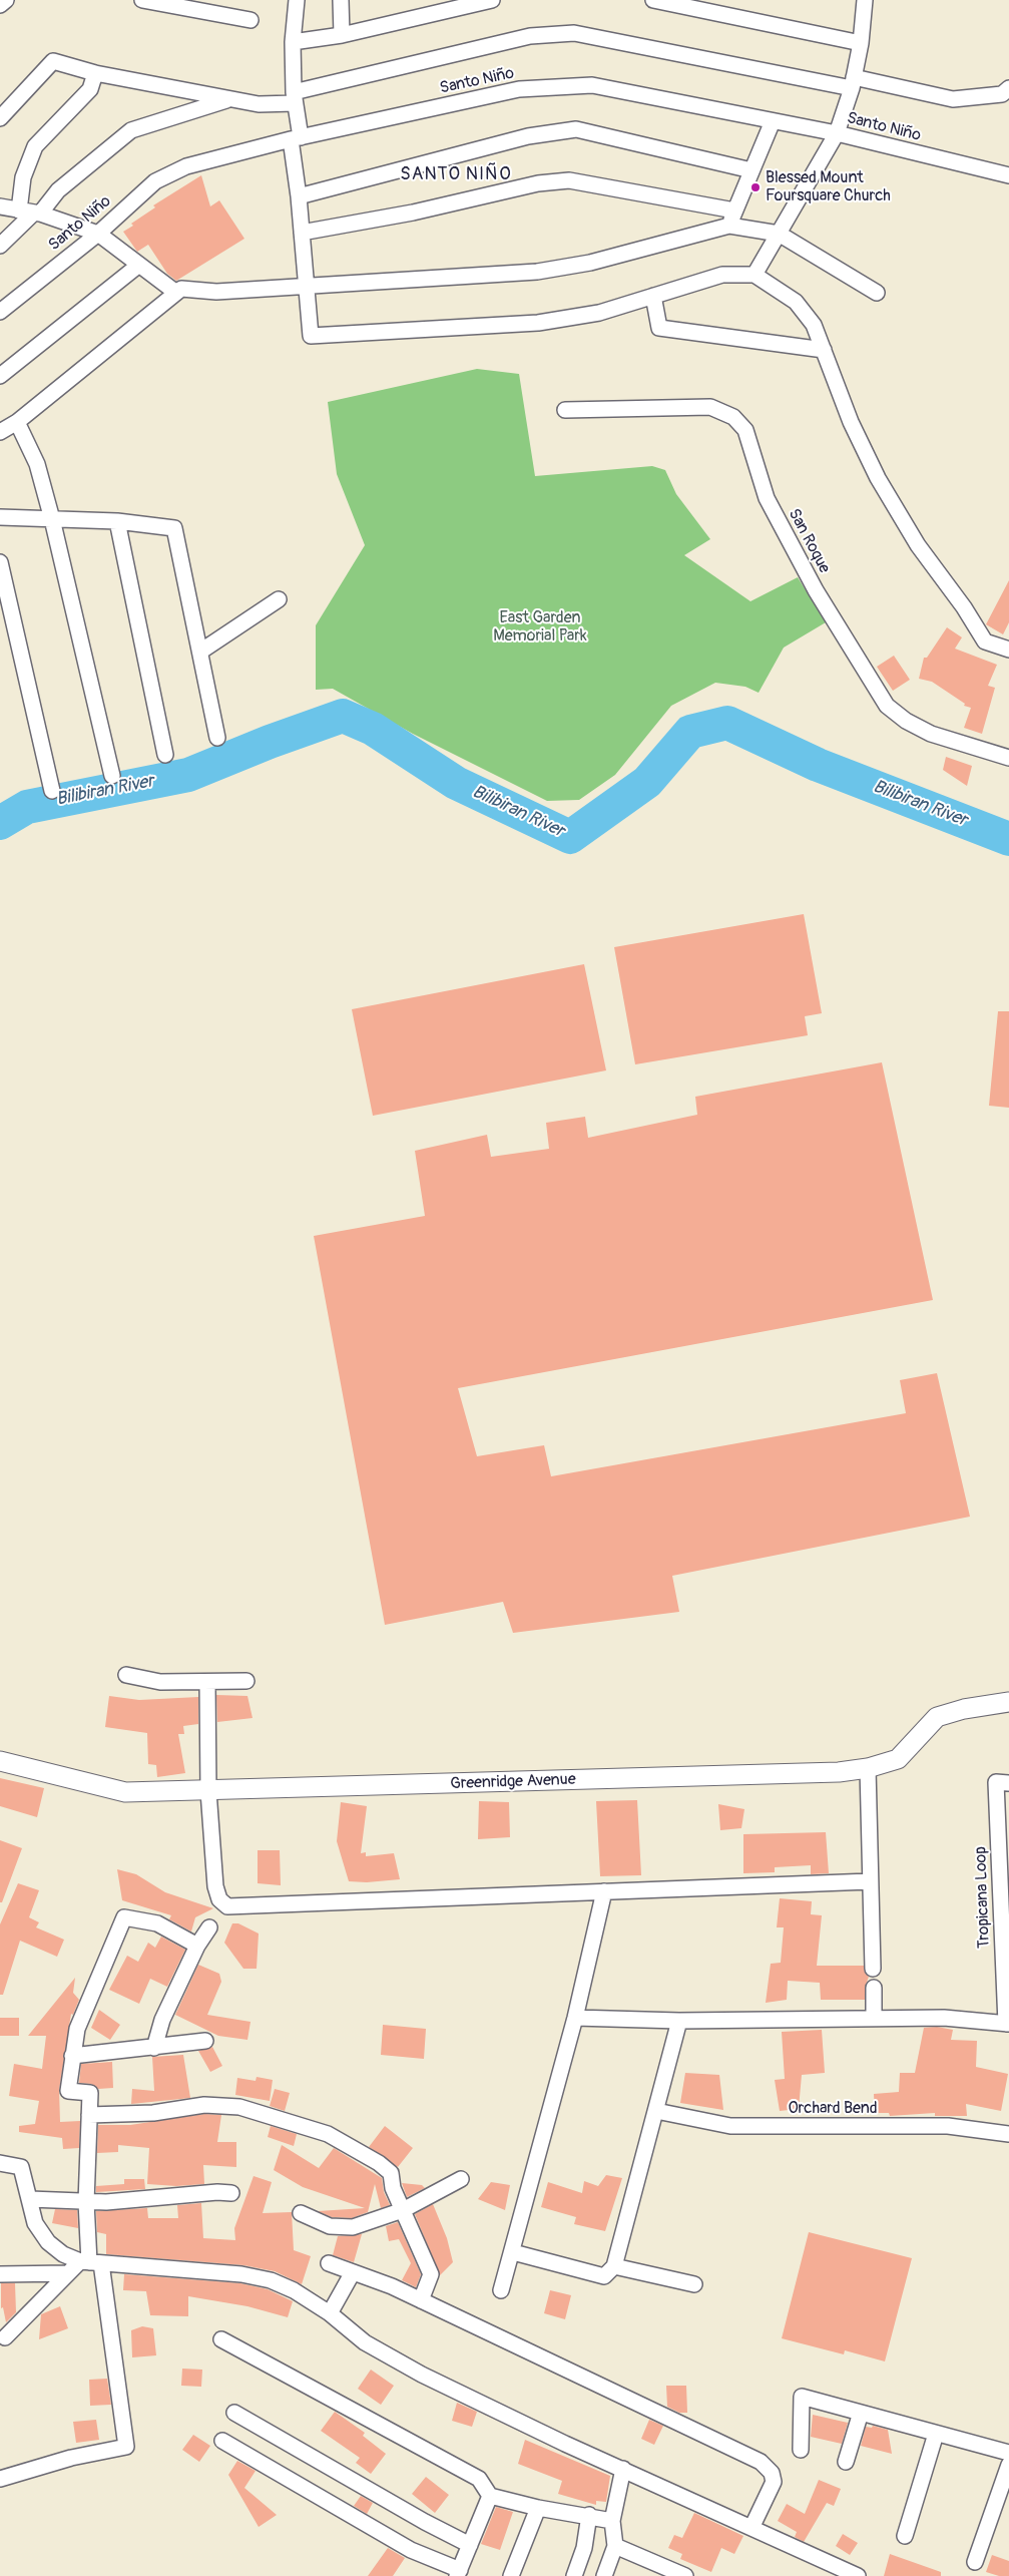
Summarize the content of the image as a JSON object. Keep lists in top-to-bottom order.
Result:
{
  "streets": {
    "street": [
      "Santo Niño",
      "San Roque",
      "Greenridge Avenue",
      "Tropicana Loop",
      "Orchard Bend"
    ]
  },
  "districts": ["SANTO NIÑO"],
  "water": ["Bilibiran River"],
  "parks": ["East Garden Memorial Park"],
  "places": ["Blessed Mount Foursquare Church"]
}
